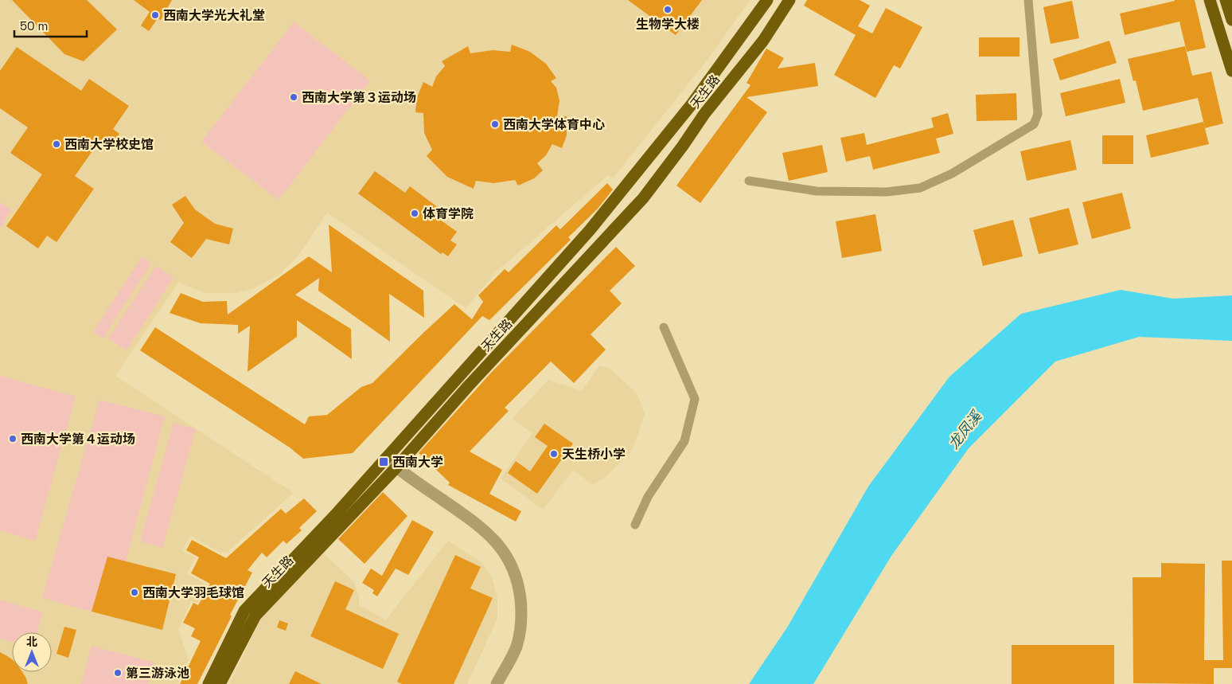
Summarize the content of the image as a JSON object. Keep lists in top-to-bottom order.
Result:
{
  "streets": {
    "highway": ["天生路"]
  },
  "water": ["龙凤溪"],
  "places": {
    "other": [
      "生物学大楼",
      "西南大学光大礼堂",
      "西南大学第３运动场",
      "西南大学体育中心",
      "西南大学校史馆",
      "体育学院",
      "西南大学第４运动场",
      "天生桥小学",
      "西南大学羽毛球馆",
      "第三游泳池"
    ],
    "transit": ["西南大学"]
  },
  "scale_bar": "50 m",
  "north": "top"
}
